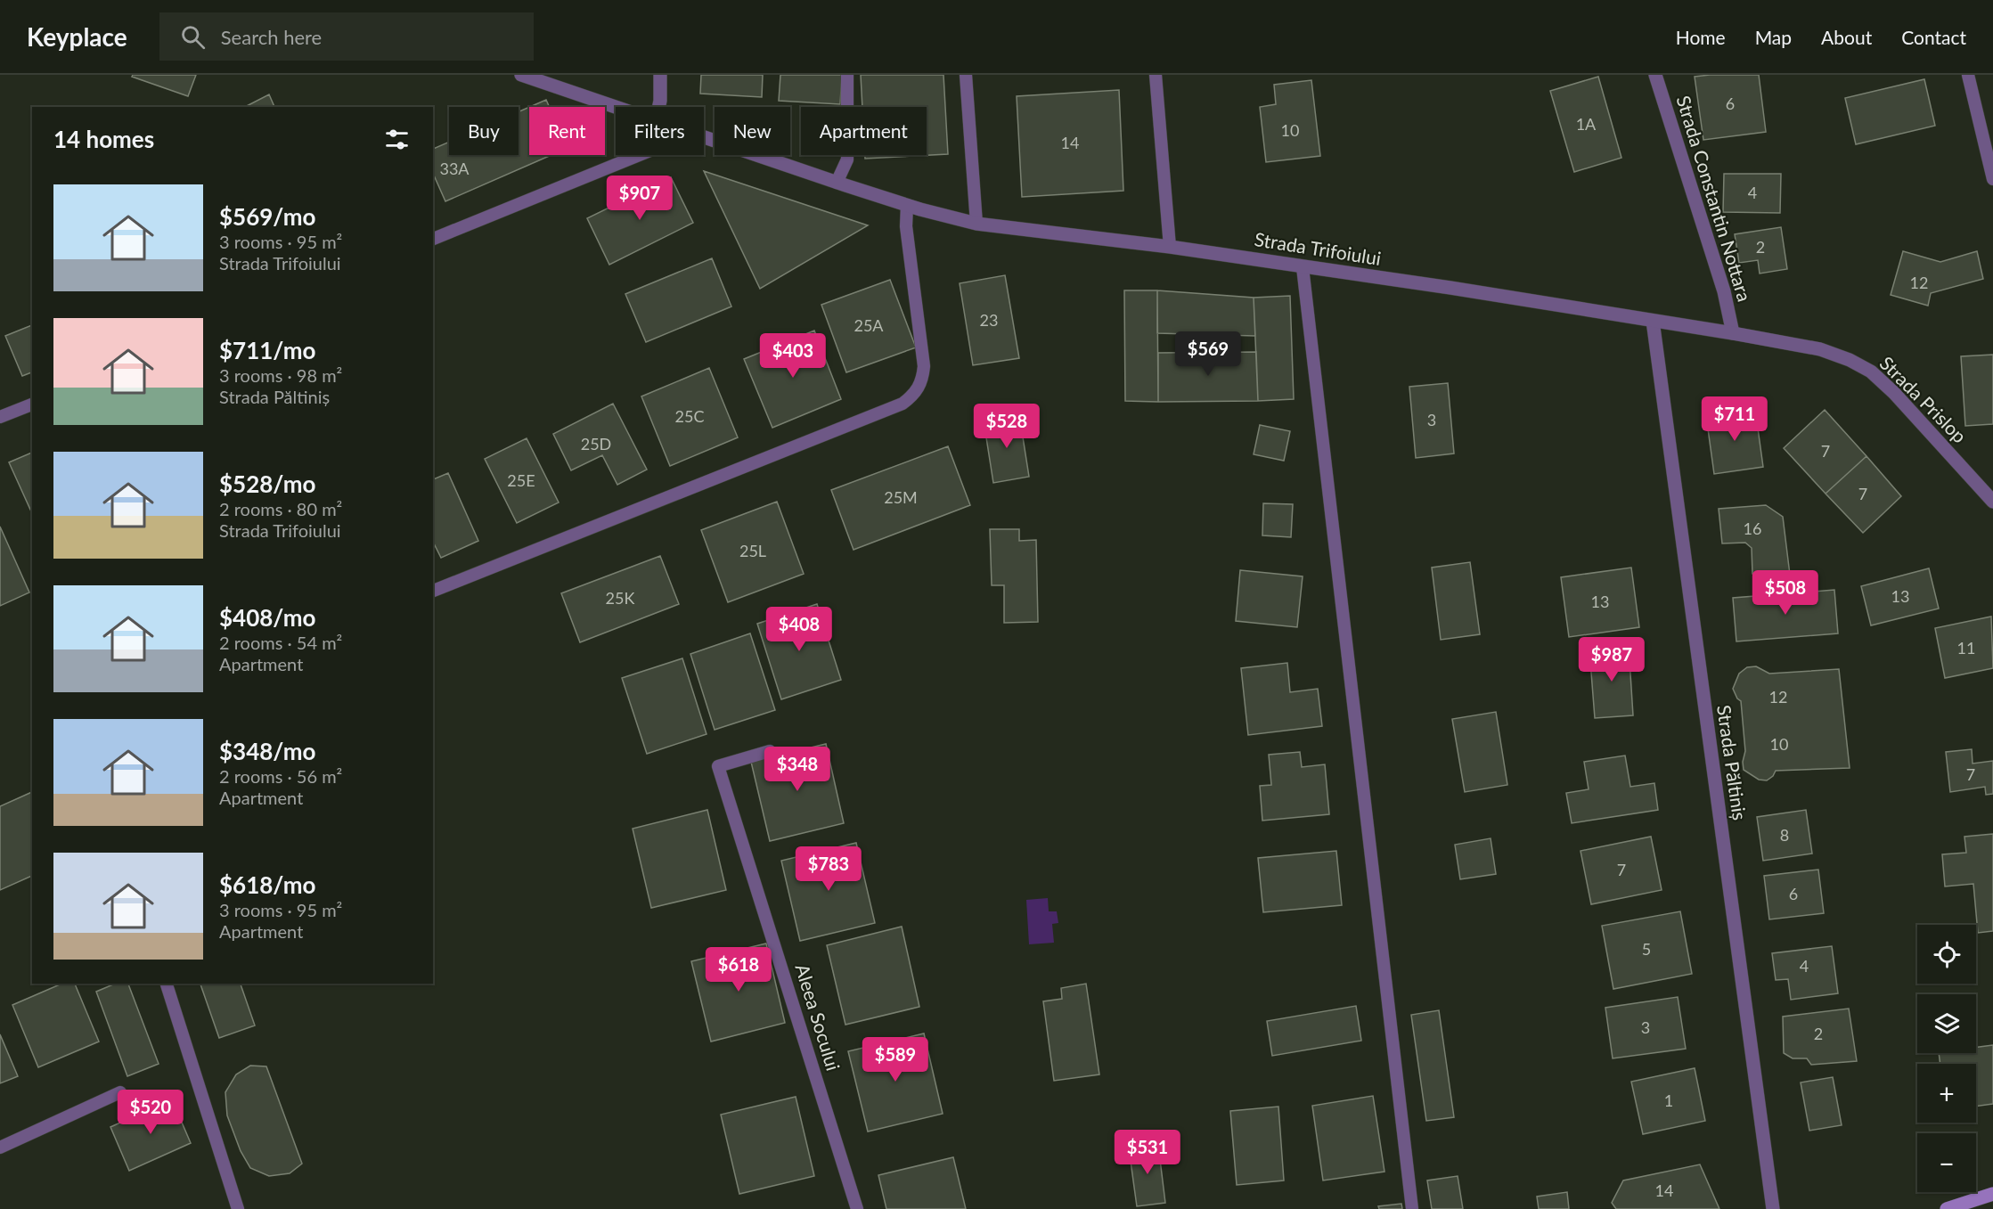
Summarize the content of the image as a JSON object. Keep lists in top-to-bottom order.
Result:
{
  "streets": {
    "street": [
      "Strada Constantin Nottara",
      "Strada Trifoiului",
      "Strada Prislop",
      "Strada Păltiniș"
    ],
    "lane": ["Aleea Socului"]
  },
  "crossings": [
    ["Strada Constantin Nottara", "Strada Prislop"],
    ["Strada Trifoiului", "Strada Prislop"],
    ["Strada Trifoiului", "Strada Păltiniș"],
    ["Strada Prislop", "Strada Păltiniș"]
  ],
  "house_numbers": [
    "6",
    "1A",
    "10",
    "14",
    "33A",
    "4",
    "2",
    "12",
    "23",
    "25A",
    "25C",
    "3",
    "25D",
    "7",
    "25E",
    "7",
    "25M",
    "16",
    "25L",
    "13",
    "25K",
    "13",
    "11",
    "12",
    "10",
    "7",
    "8",
    "7",
    "6",
    "5",
    "4",
    "3",
    "2",
    "1",
    "14"
  ],
  "page": {
    "header": "Keyplace",
    "search": "Search here",
    "nav": [
      "Home",
      "Map",
      "About",
      "Contact"
    ],
    "chip": [
      "Buy",
      "Rent",
      "Filters",
      "New",
      "Apartment"
    ],
    "heading": "14 homes",
    "list": [
      {
        "name": "$569/mo",
        "note": "3 rooms · 95 m² · Strada Trifoiului"
      },
      {
        "name": "$711/mo",
        "note": "3 rooms · 98 m² · Strada Păltiniș"
      },
      {
        "name": "$528/mo",
        "note": "2 rooms · 80 m² · Strada Trifoiului"
      },
      {
        "name": "$408/mo",
        "note": "2 rooms · 54 m² · Apartment"
      },
      {
        "name": "$348/mo",
        "note": "2 rooms · 56 m² · Apartment"
      },
      {
        "name": "$618/mo",
        "note": "3 rooms · 95 m² · Apartment"
      }
    ],
    "price": [
      "$907",
      "$569",
      "$403",
      "$711",
      "$528",
      "$508",
      "$408",
      "$987",
      "$348",
      "$783",
      "$618",
      "$589",
      "$520",
      "$531"
    ],
    "map_buttons": ["+", "−"]
  }
}
